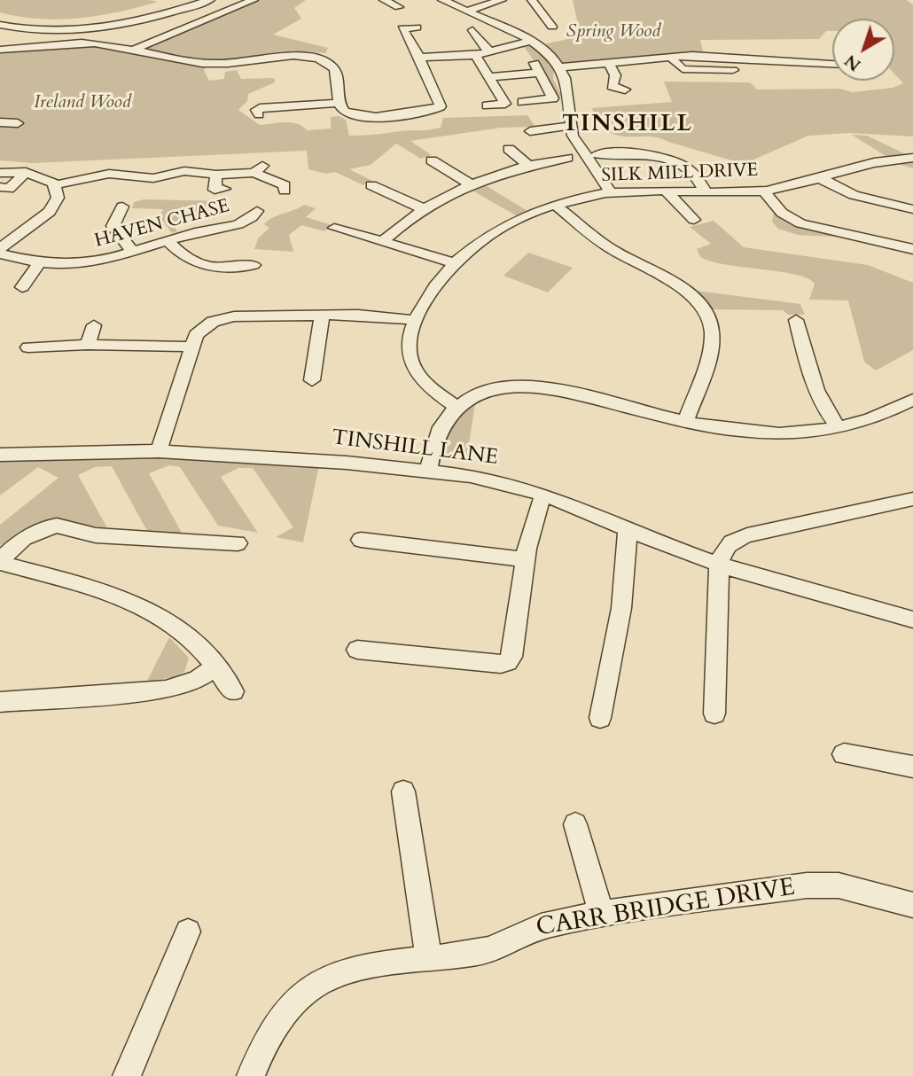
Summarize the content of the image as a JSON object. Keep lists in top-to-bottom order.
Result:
{
  "streets": {
    "street": [
      "SILK MILL DRIVE",
      "HAVEN CHASE",
      "TINSHILL LANE",
      "CARR BRIDGE DRIVE"
    ]
  },
  "districts": ["TINSHILL"],
  "parks": ["Spring Wood", "Ireland Wood"],
  "north": "bottom left"
}
